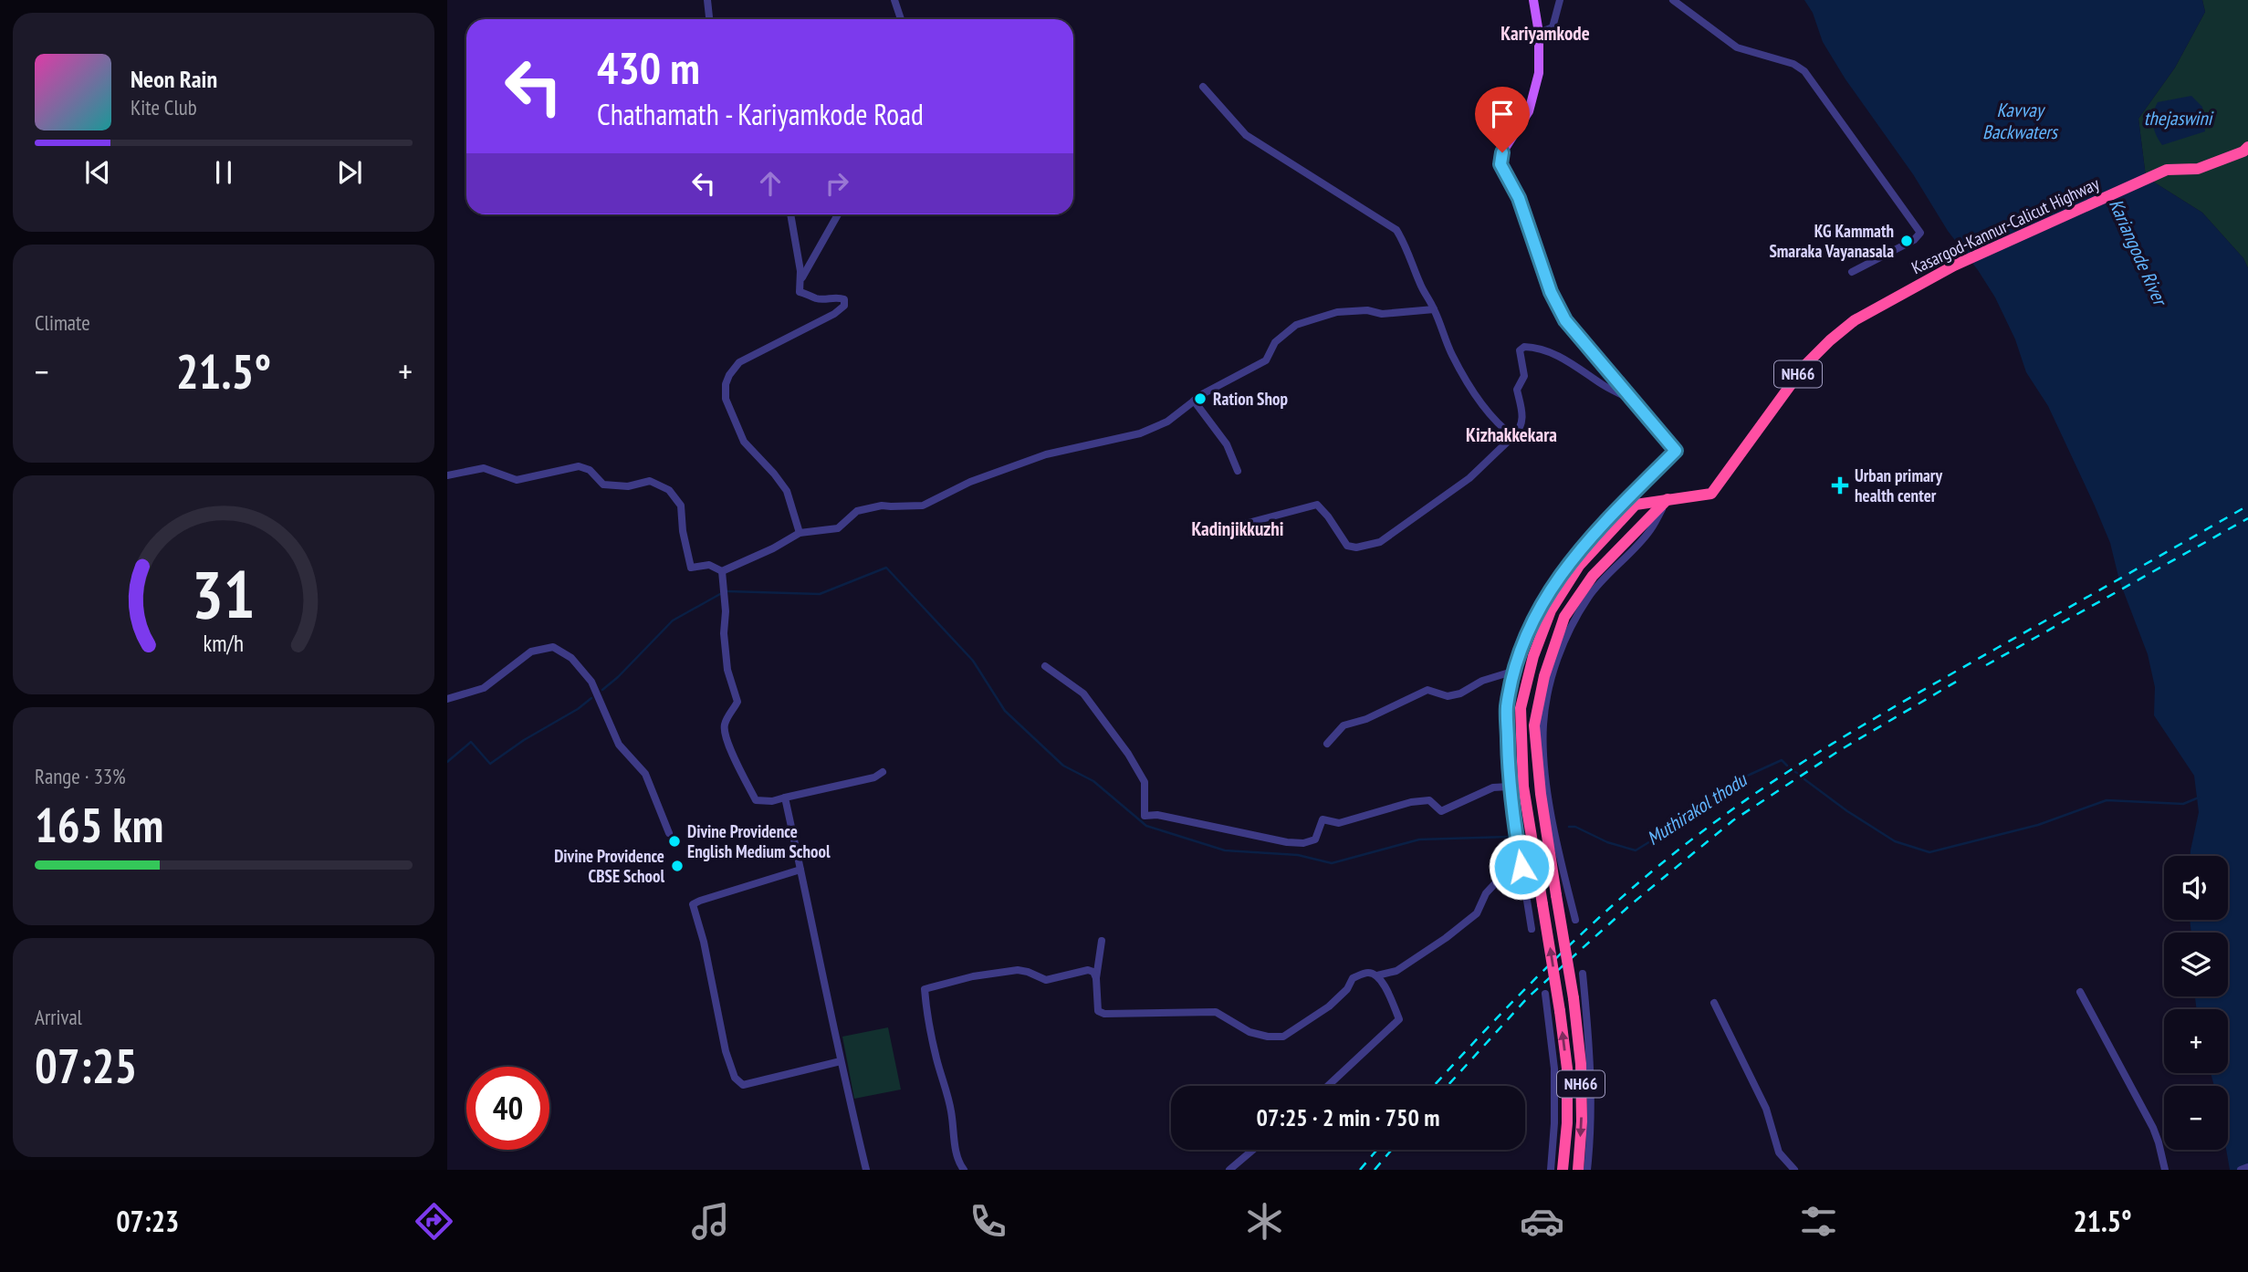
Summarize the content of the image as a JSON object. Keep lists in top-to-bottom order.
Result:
{
  "streets": {
    "highway": ["Kasargod-Kannur-Calicut Highway", "NH66"]
  },
  "crossings": [
    ["Kasargod-Kannur-Calicut Highway", "NH66"]
  ],
  "districts": ["Kariyamkode", "Kizhakkekara", "Kadinjikkuzhi"],
  "water": [
    "Kavvay Backwaters",
    "thejaswini",
    "Kariangode River",
    "Muthirakol thodu"
  ],
  "places": {
    "other": [
      "KG Kammath Smaraka Vayanasala",
      "Ration Shop",
      "Divine Providence English Medium School",
      "Divine Providence CBSE School"
    ],
    "health": ["Urban primary health center"]
  },
  "page": {
    "turn": ["430 m", "Chathamath - Kariyamkode Road"],
    "song": ["Neon Rain", "Kite Club"],
    "tile": [
      "Climate",
      ["Range · 33%", "165 km"],
      ["Arrival", "07:25"]
    ],
    "heat": ["−", "21.5°", "+"],
    "map_buttons": ["+", "−"],
    "limit": "40",
    "trip": "07:25 · 2 min · 750 m",
    "tabs": ["07:23", "21.5°"],
    "gauge": ["31", "km/h"]
  }
}
